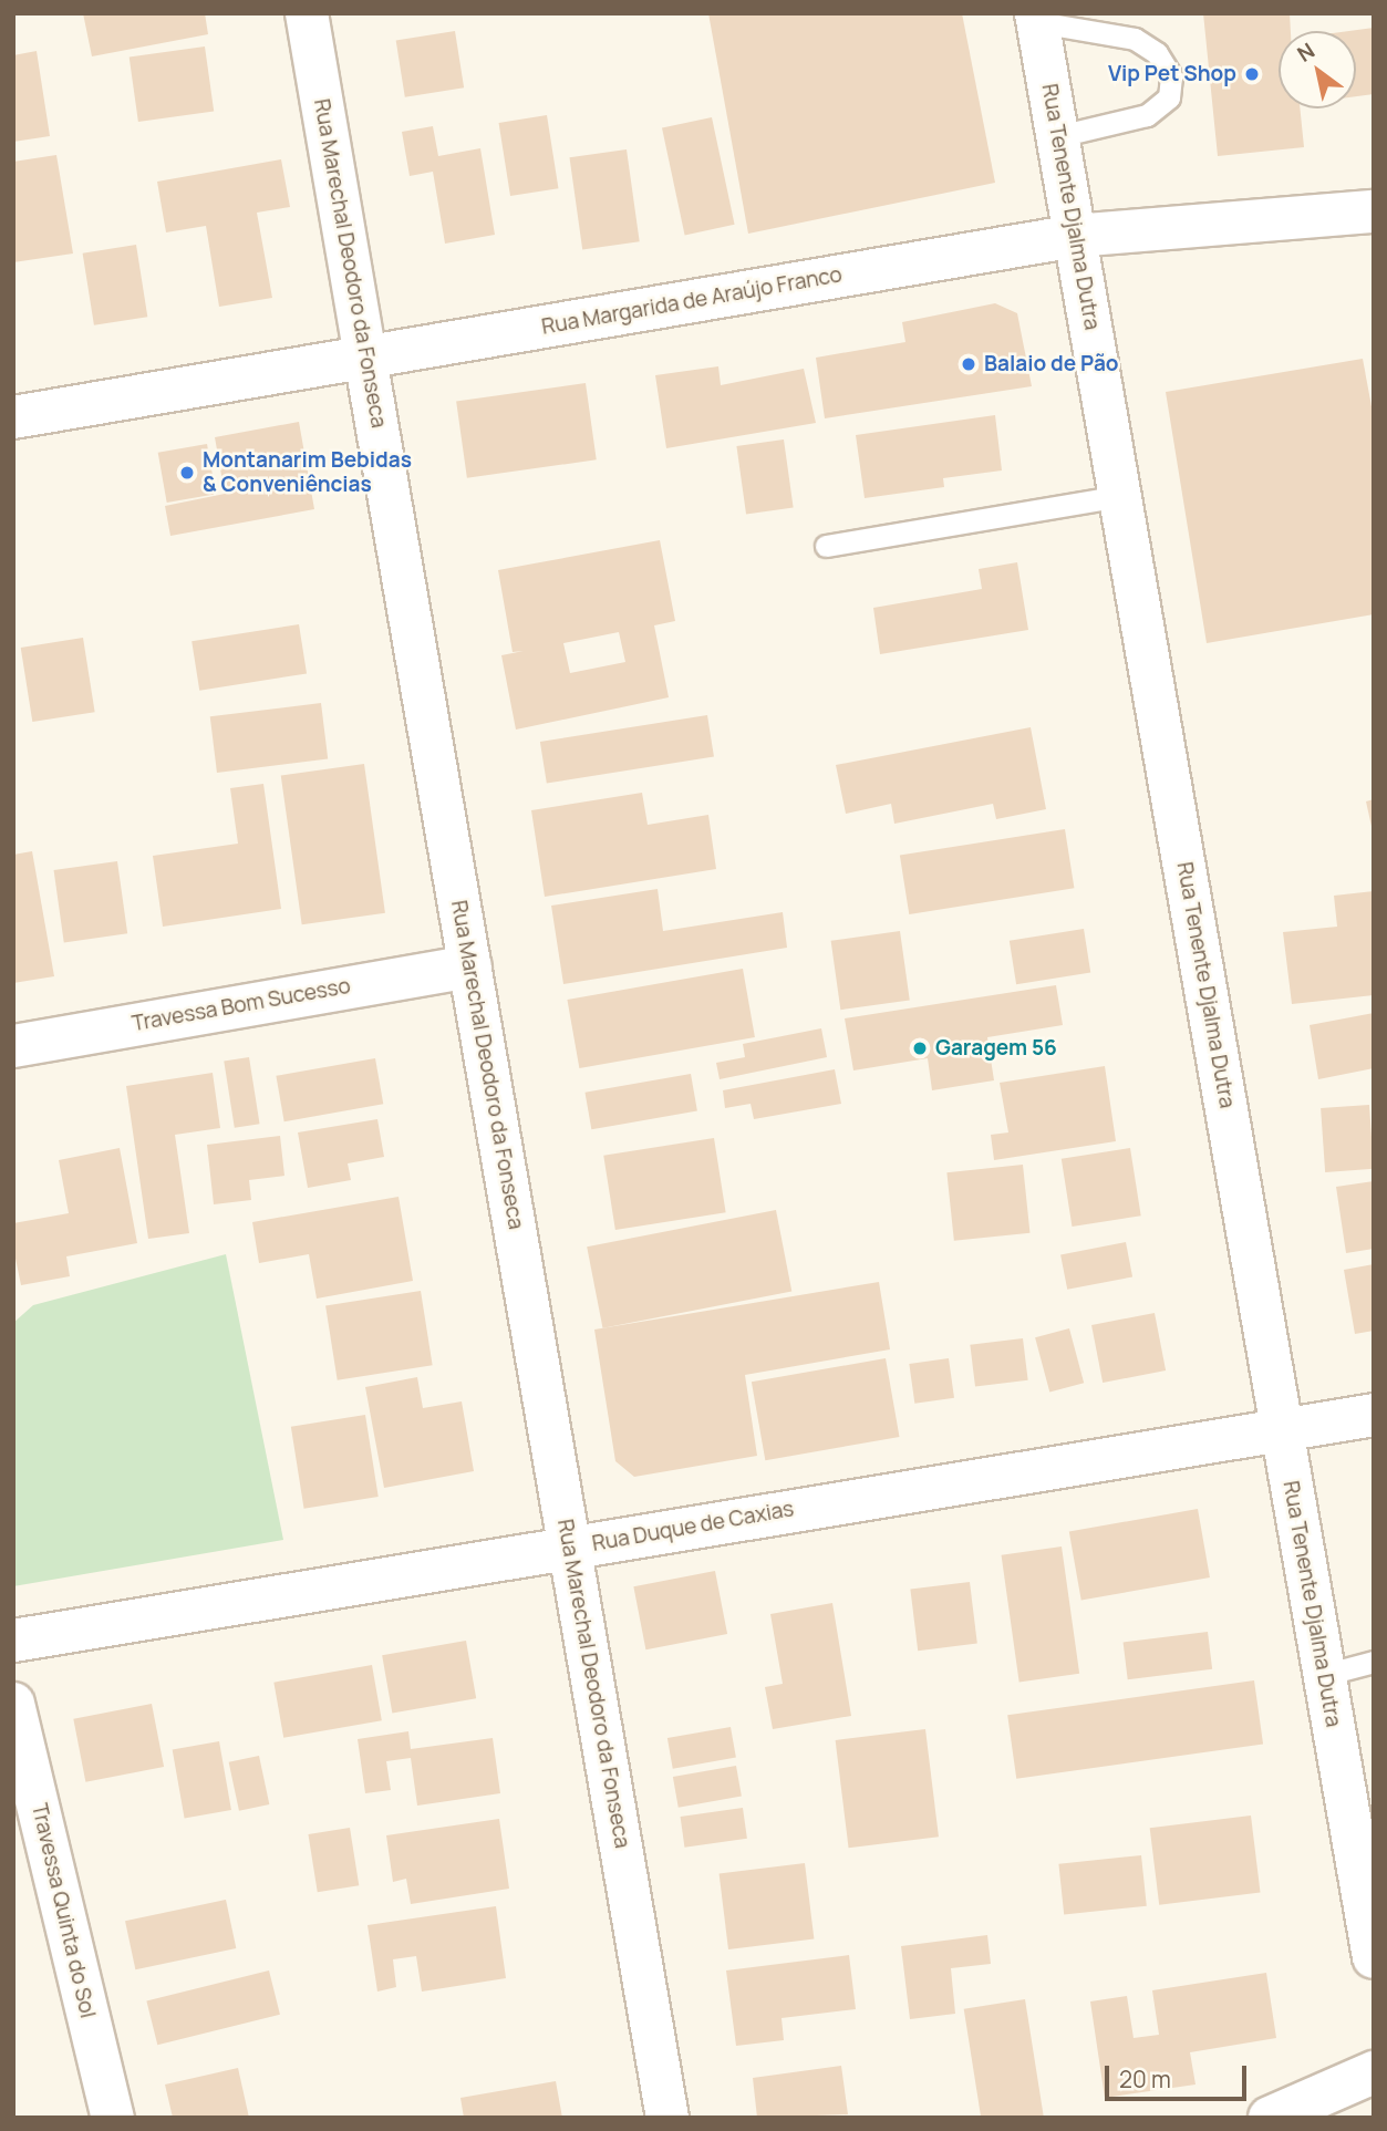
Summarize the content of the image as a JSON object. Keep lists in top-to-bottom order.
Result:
{
  "streets": {
    "street": [
      "Rua Tenente Djalma Dutra",
      "Rua Marechal Deodoro da Fonseca",
      "Rua Margarida de Araújo Franco",
      "Travessa Bom Sucesso",
      "Rua Duque de Caxias",
      "Travessa Quinta do Sol"
    ]
  },
  "crossings": [
    ["Rua Tenente Djalma Dutra", "Rua Margarida de Araújo Franco"],
    ["Rua Tenente Djalma Dutra", "Rua Duque de Caxias"],
    ["Rua Marechal Deodoro da Fonseca", "Rua Margarida de Araújo Franco"],
    ["Rua Marechal Deodoro da Fonseca", "Travessa Bom Sucesso"],
    ["Rua Marechal Deodoro da Fonseca", "Rua Duque de Caxias"]
  ],
  "places": [
    "Vip Pet Shop",
    "Balaio de Pão",
    "Montanarim Bebidas & Conveniências",
    "Garagem 56"
  ],
  "scale_bar": "20 m",
  "north": "top left"
}
